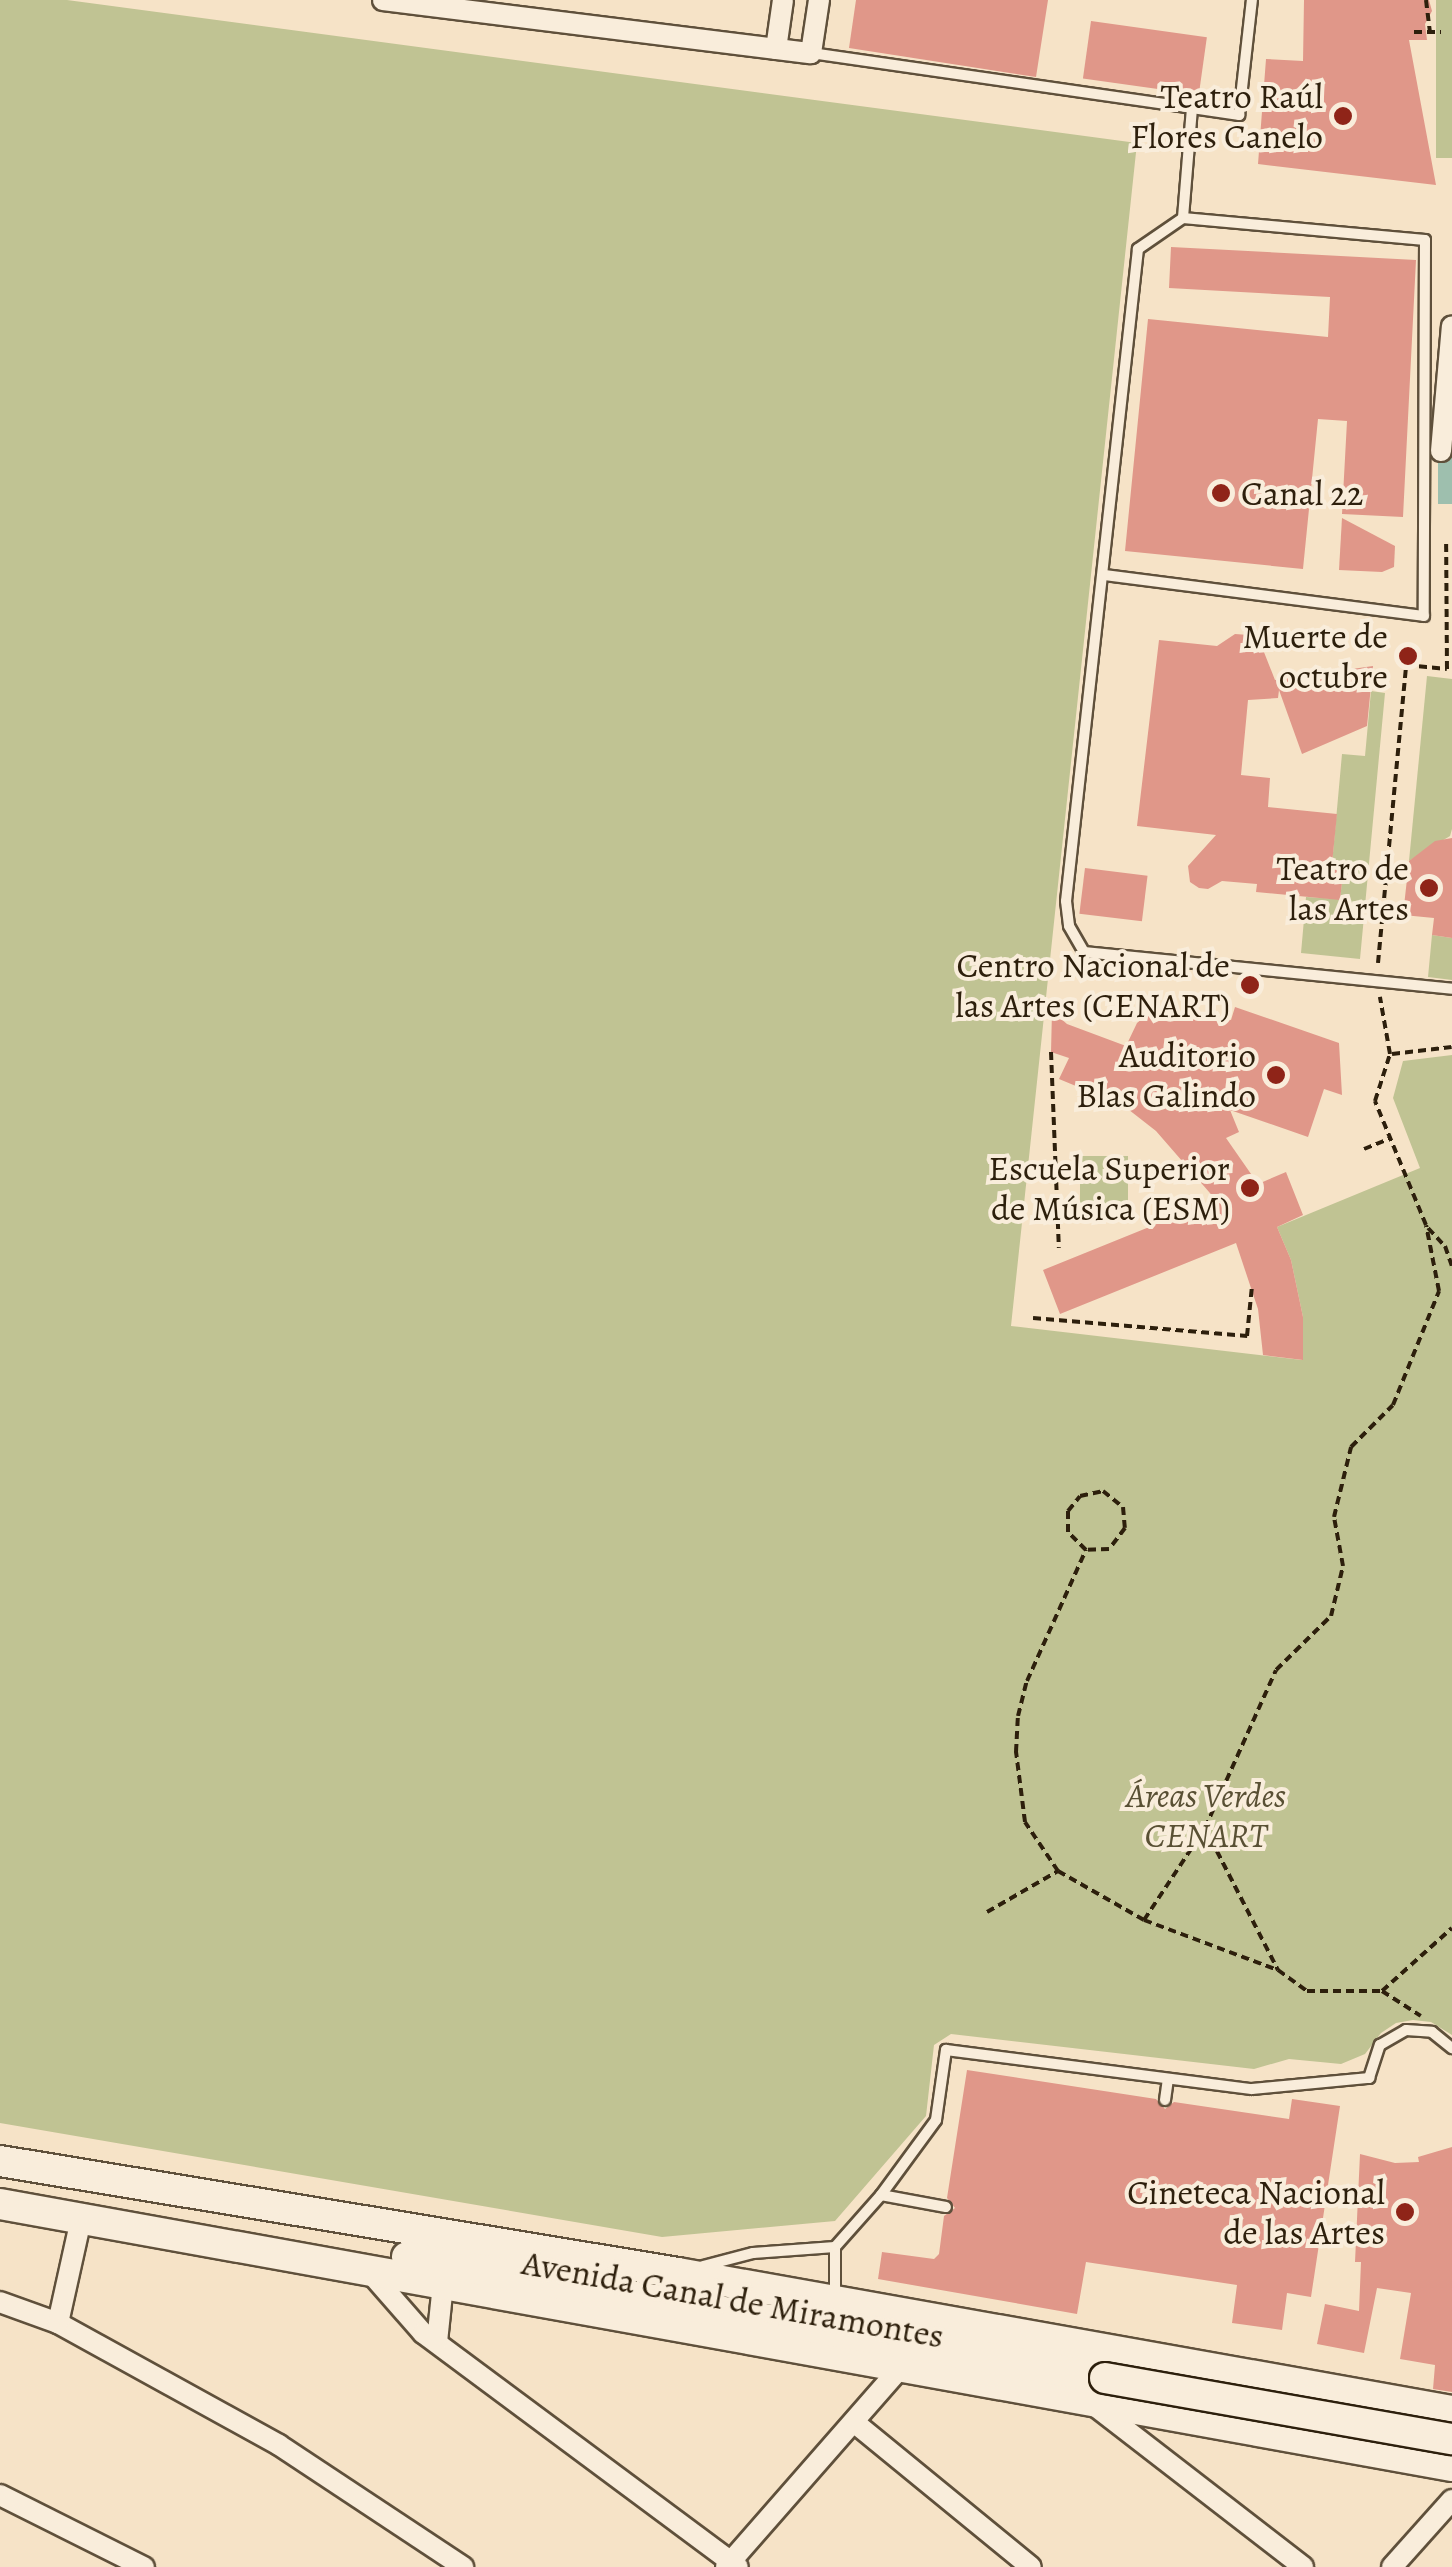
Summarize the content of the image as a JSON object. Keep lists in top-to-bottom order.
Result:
{
  "streets": {
    "main road": ["Avenida Canal de Miramontes"]
  },
  "parks": ["Áreas Verdes CENART"],
  "places": [
    "Teatro Raúl Flores Canelo",
    "Canal 22",
    "Muerte de octubre",
    "Teatro de las Artes",
    "Centro Nacional de las Artes (CENART)",
    "Auditorio Blas Galindo",
    "Escuela Superior de Música (ESM)",
    "Cineteca Nacional de las Artes"
  ]
}
